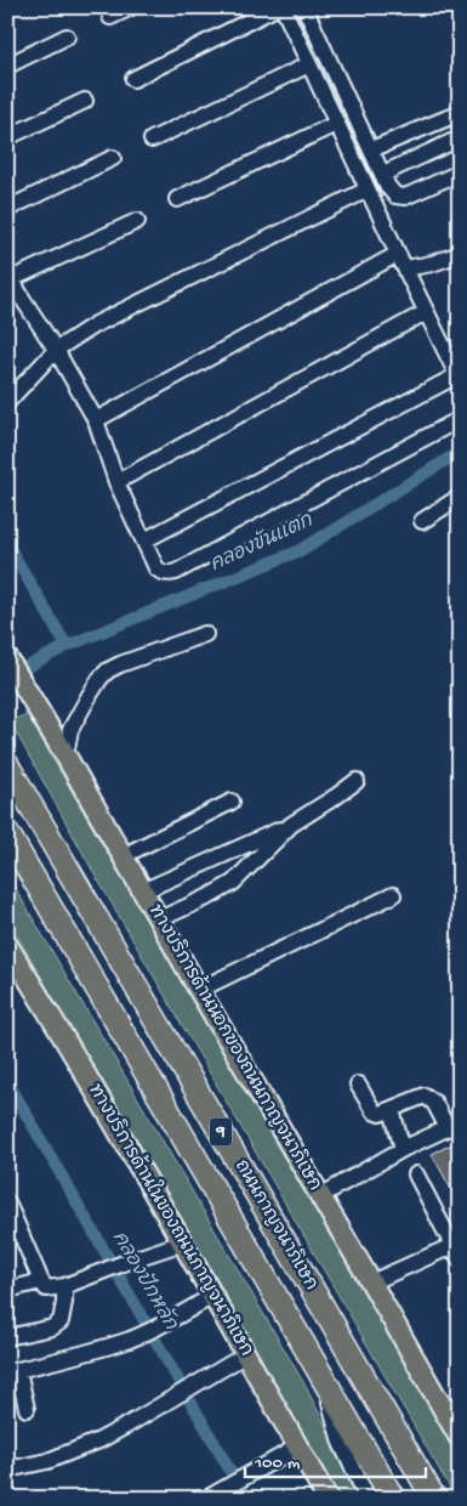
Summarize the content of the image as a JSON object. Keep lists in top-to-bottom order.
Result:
{
  "streets": {
    "highway": ["9", "ถนนกาญจนาภิเษก"],
    "main road": ["ทางบริการด้านนอกของถนนกาญจนาภิเษก", "ทางบริการด้านในของถนนกาญจนาภิเษก"]
  },
  "water": ["คลองขันแตก", "คลองปักหลัก"],
  "scale_bar": "100 m"
}
